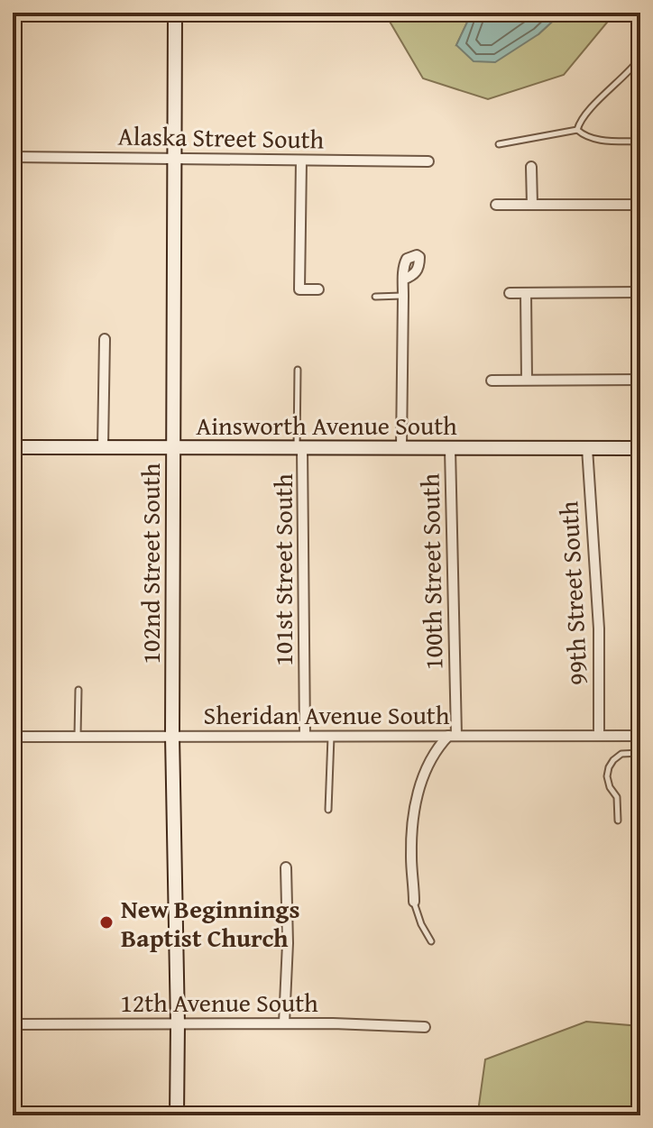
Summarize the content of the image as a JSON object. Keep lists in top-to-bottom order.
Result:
{
  "streets": {
    "street": [
      "Alaska Street South",
      "Ainsworth Avenue South",
      "102nd Street South",
      "101st Street South",
      "100th Street South",
      "99th Street South",
      "Sheridan Avenue South",
      "12th Avenue South"
    ]
  },
  "crossings": [
    ["Alaska Street South", "102nd Street South"],
    ["Ainsworth Avenue South", "102nd Street South"],
    ["Ainsworth Avenue South", "101st Street South"],
    ["Ainsworth Avenue South", "100th Street South"],
    ["Ainsworth Avenue South", "99th Street South"],
    ["102nd Street South", "Sheridan Avenue South"],
    ["102nd Street South", "12th Avenue South"],
    ["101st Street South", "Sheridan Avenue South"],
    ["100th Street South", "Sheridan Avenue South"],
    ["99th Street South", "Sheridan Avenue South"]
  ],
  "places": ["New Beginnings Baptist Church"]
}
